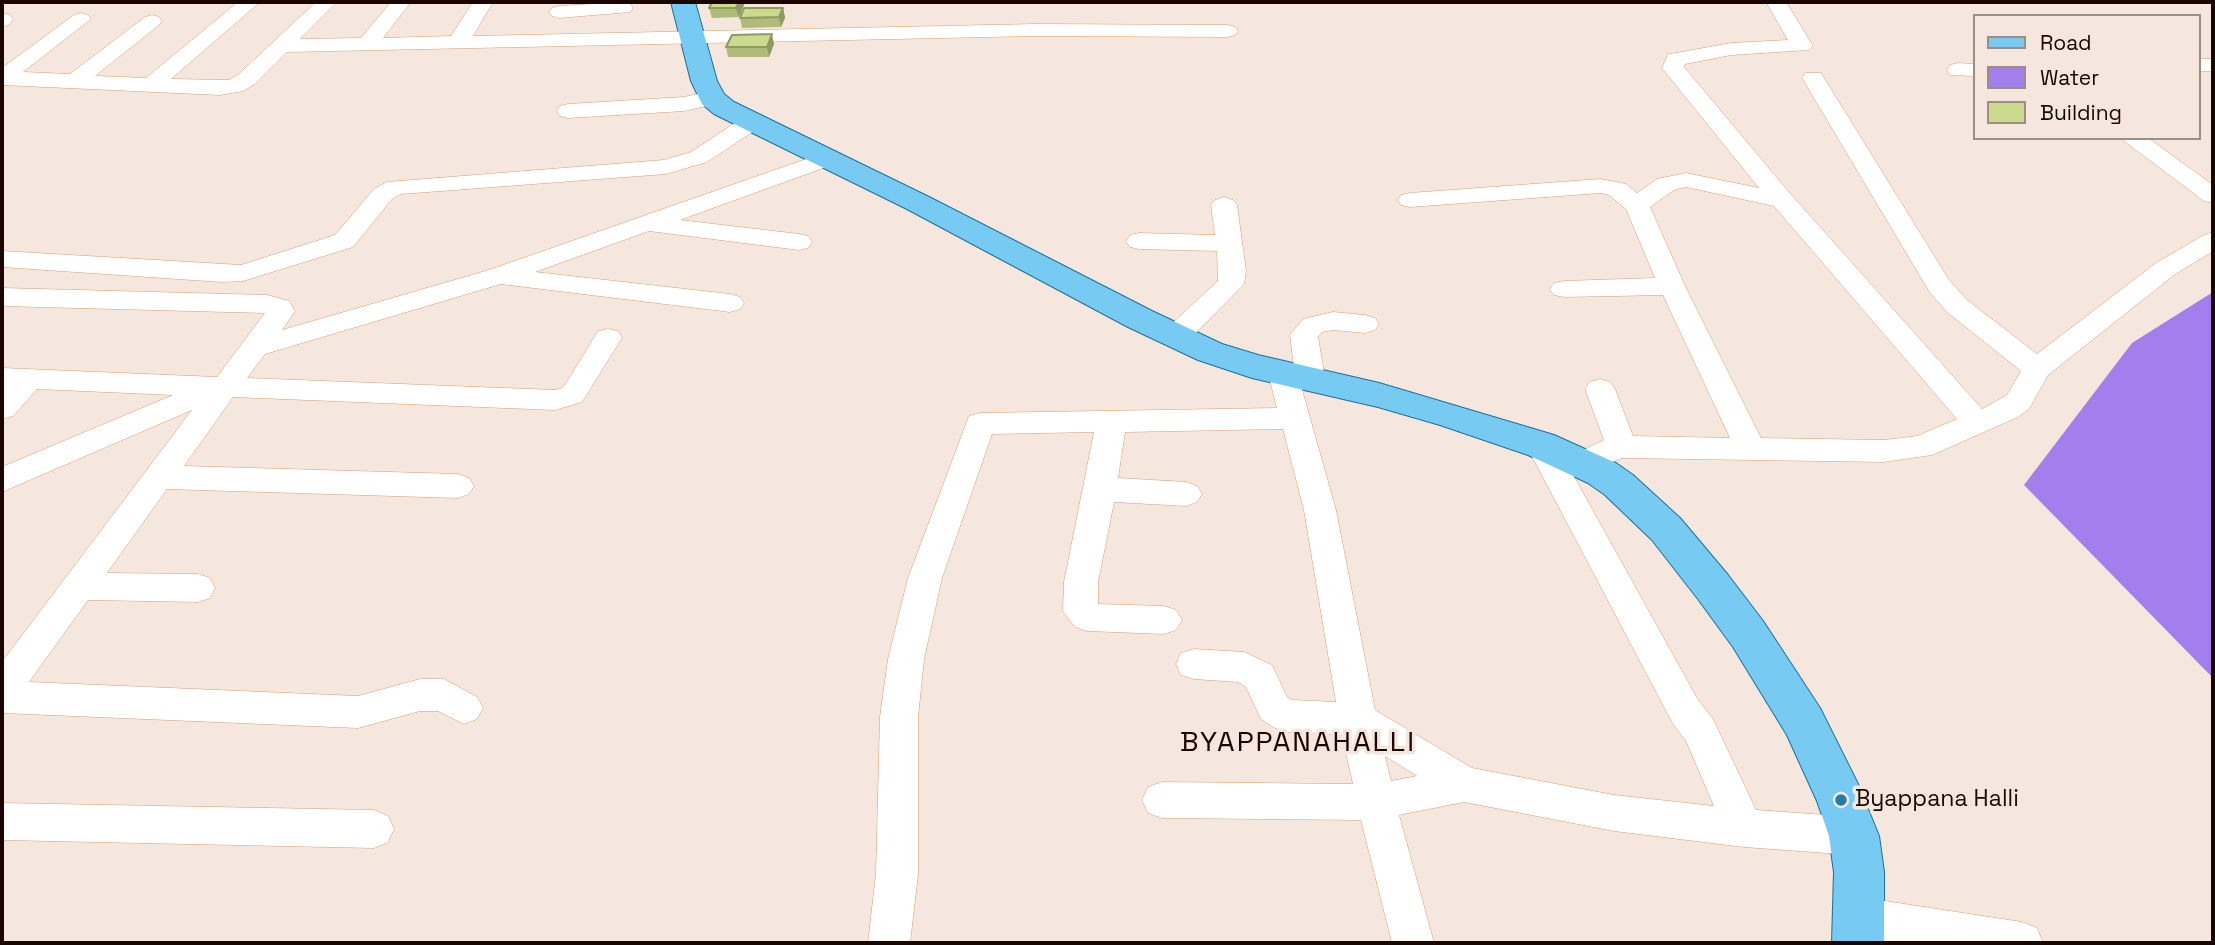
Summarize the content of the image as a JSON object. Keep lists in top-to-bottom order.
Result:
{
  "districts": ["BYAPPANAHALLI"],
  "places": ["Byappana Halli"],
  "legend": ["Road", "Water", "Building"]
}
